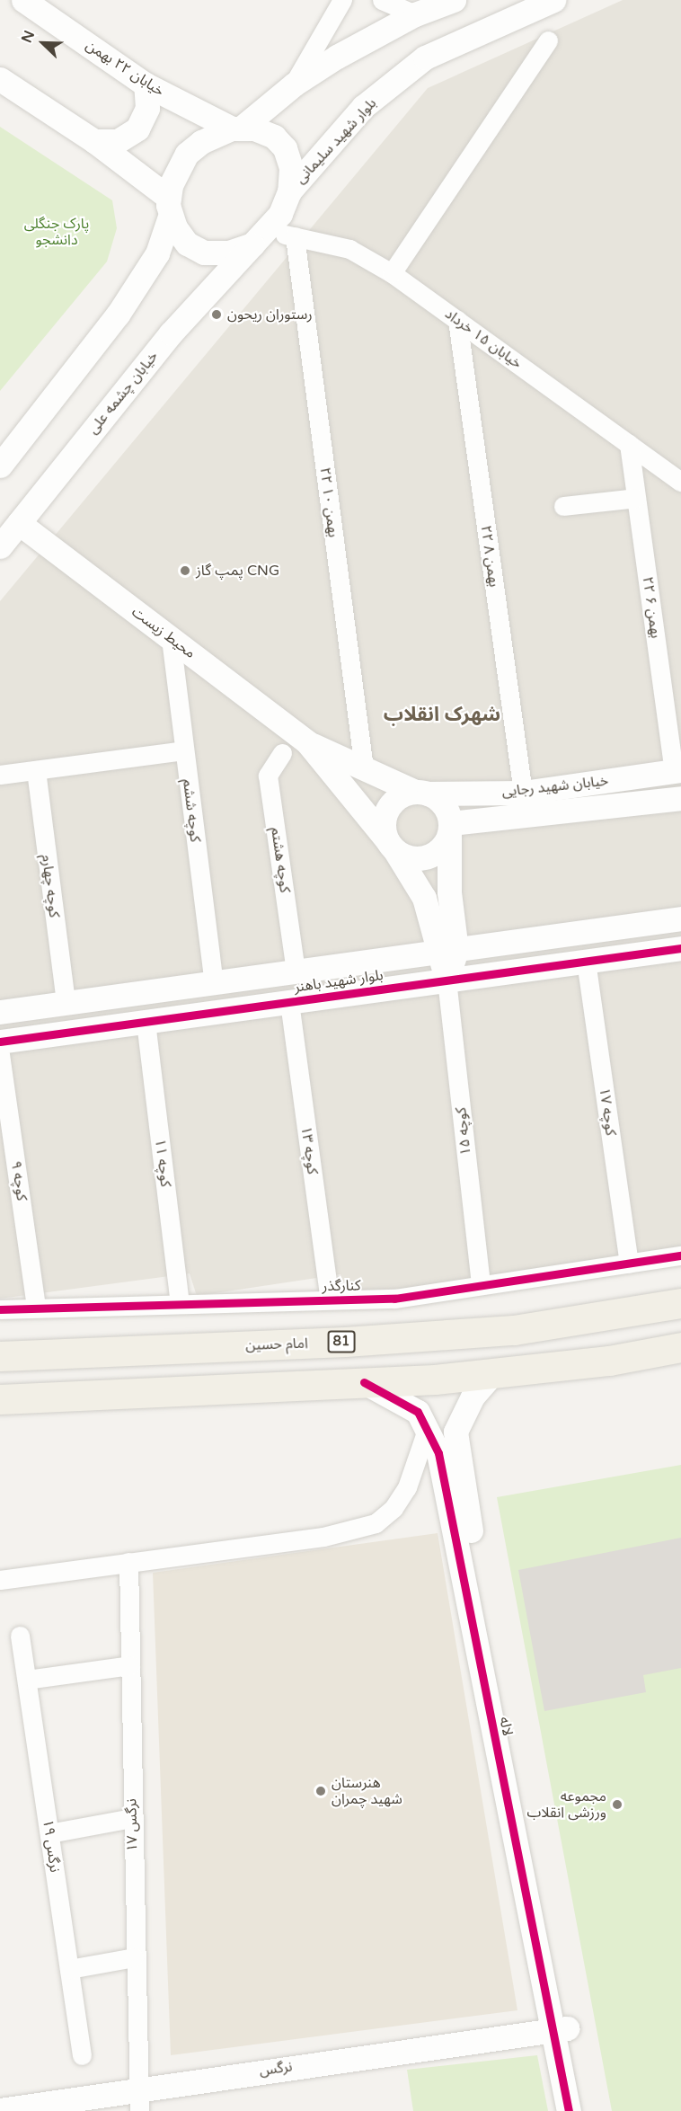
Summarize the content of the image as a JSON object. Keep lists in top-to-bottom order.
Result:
{
  "streets": {
    "main road": ["81", "امام حسین"],
    "street": [
      "خیابان ۲۲ بهمن",
      "بلوار شهید سلیمانی",
      "خیابان ۱۵ خرداد",
      "خیابان چشمه علی",
      "۲۲ بهمن ۱۰",
      "۲۲ بهمن ۸",
      "۲۲ بهمن ۶",
      "محیط زیست",
      "خیابان شهید رجایی",
      "کوچه ششم",
      "کوچه هشتم",
      "کوچه چهارم",
      "بلوار شهید باهنر",
      "کوچه ۱۷",
      "کوچه ۱۵",
      "کوچه ۱۳",
      "کوچه ۱۱",
      "کوچه ۹",
      "کنارگذر",
      "لاله",
      "نرگس ۱۷",
      "نرگس ۱۹",
      "نرگس"
    ]
  },
  "crossings": [
    ["خیابان ۲۲ بهمن", "بلوار شهید سلیمانی"],
    ["خیابان ۲۲ بهمن", "خیابان ۱۵ خرداد"],
    ["خیابان ۲۲ بهمن", "خیابان چشمه علی"],
    ["بلوار شهید سلیمانی", "خیابان ۱۵ خرداد"],
    ["بلوار شهید سلیمانی", "خیابان چشمه علی"],
    ["خیابان ۱۵ خرداد", "خیابان چشمه علی"],
    ["خیابان ۱۵ خرداد", "۲۲ بهمن ۱۰"],
    ["خیابان ۱۵ خرداد", "۲۲ بهمن ۸"],
    ["خیابان ۱۵ خرداد", "۲۲ بهمن ۶"],
    ["خیابان چشمه علی", "محیط زیست"],
    ["۲۲ بهمن ۱۰", "محیط زیست"],
    ["۲۲ بهمن ۸", "خیابان شهید رجایی"],
    ["۲۲ بهمن ۶", "خیابان شهید رجایی"],
    ["محیط زیست", "خیابان شهید رجایی"],
    ["محیط زیست", "کوچه ششم"],
    ["محیط زیست", "بلوار شهید باهنر"],
    ["کوچه ششم", "بلوار شهید باهنر"],
    ["کوچه هشتم", "بلوار شهید باهنر"],
    ["کوچه چهارم", "بلوار شهید باهنر"],
    ["بلوار شهید باهنر", "کوچه ۱۷"],
    ["بلوار شهید باهنر", "کوچه ۱۵"],
    ["بلوار شهید باهنر", "کوچه ۱۳"],
    ["بلوار شهید باهنر", "کوچه ۱۱"],
    ["کوچه ۱۷", "کنارگذر"],
    ["کوچه ۱۵", "کنارگذر"],
    ["کوچه ۱۳", "کنارگذر"],
    ["کوچه ۱۱", "کنارگذر"],
    ["کوچه ۹", "کنارگذر"],
    ["لاله", "نرگس"],
    ["نرگس ۱۷", "نرگس"]
  ],
  "districts": ["شهرک انقلاب"],
  "parks": ["پارک جنگلی دانشجو"],
  "places": [
    "رستوران ریحون",
    "پمپ گاز CNG",
    "هنرستان شهید چمران",
    "مجموعه ورزشی انقلاب"
  ],
  "north": "top left"
}
